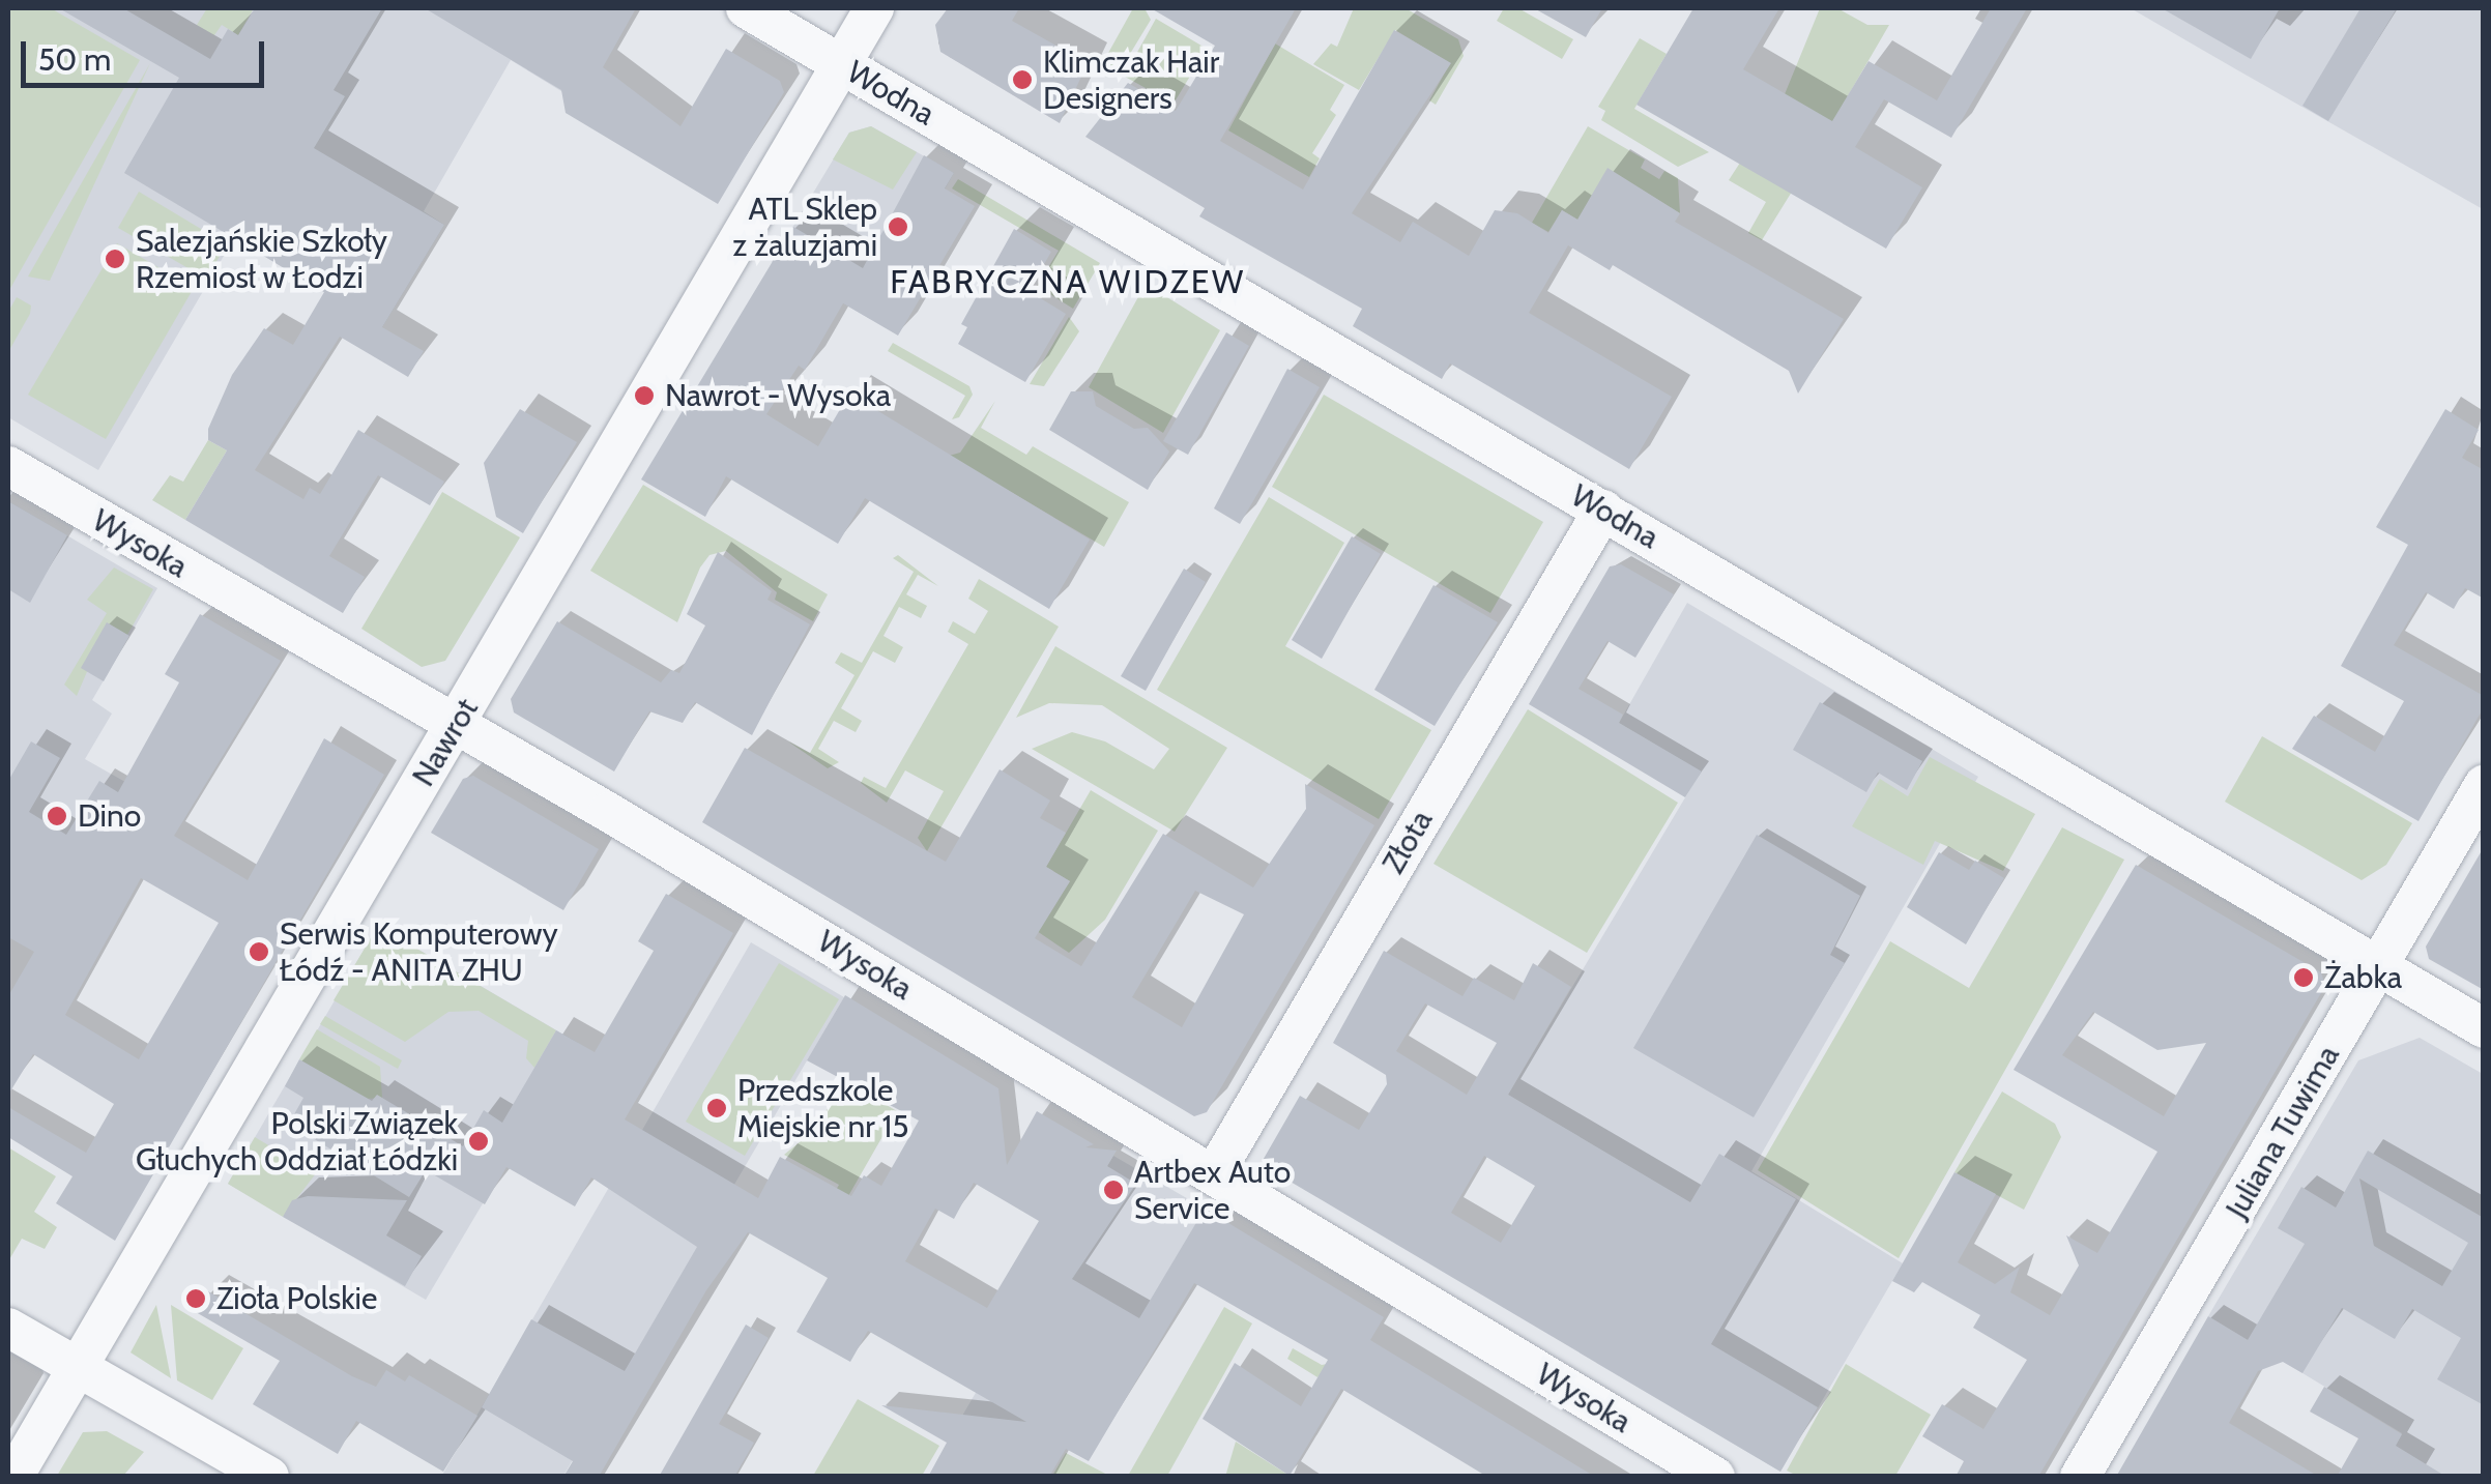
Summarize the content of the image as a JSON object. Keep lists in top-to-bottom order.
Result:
{
  "streets": {
    "street": [
      "Wodna",
      "Wysoka",
      "Nawrot",
      "Złota",
      "Juliana Tuwima"
    ]
  },
  "crossings": [
    ["Wodna", "Nawrot"],
    ["Wodna", "Złota"],
    ["Wodna", "Juliana Tuwima"],
    ["Wysoka", "Nawrot"],
    ["Wysoka", "Złota"]
  ],
  "districts": ["FABRYCZNA WIDZEW"],
  "places": [
    "Klimczak Hair Designers",
    "ATL Sklep z żaluzjami",
    "Salezjańskie Szkoły Rzemiosł w Łodzi",
    "Nawrot - Wysoka",
    "Dino",
    "Serwis Komputerowy Łódź - ANITA ZHU",
    "Żabka",
    "Przedszkole Miejskie nr 15",
    "Polski Związek Głuchych Oddział Łódzki",
    "Artbex Auto Service",
    "Zioła Polskie"
  ],
  "scale_bar": "50 m"
}
